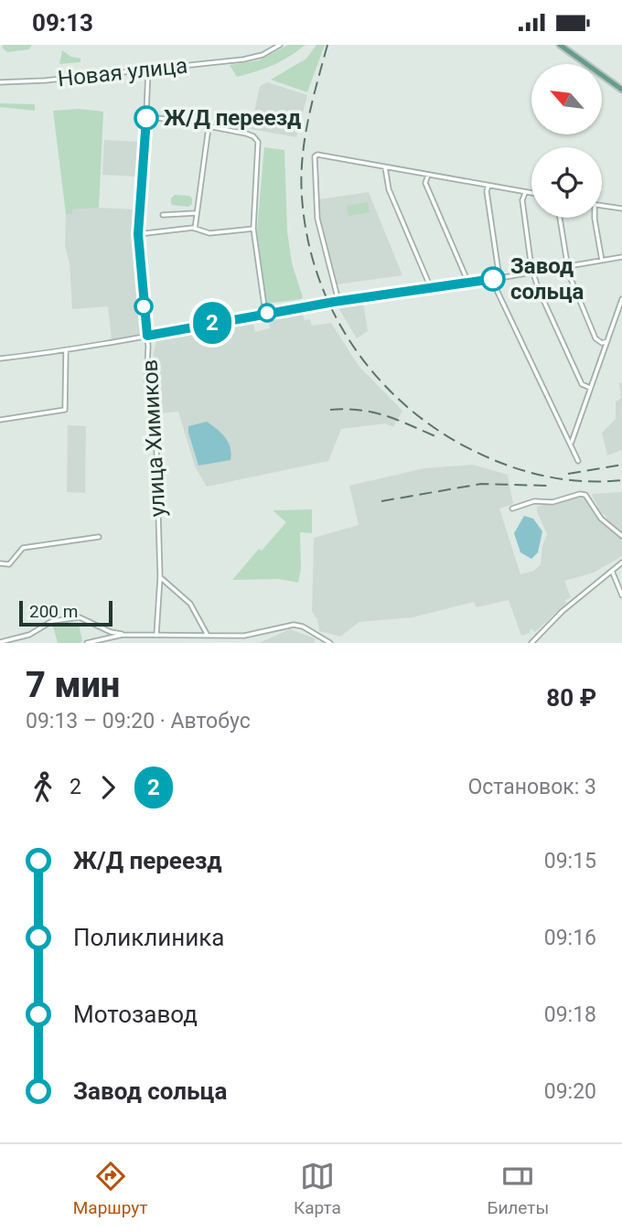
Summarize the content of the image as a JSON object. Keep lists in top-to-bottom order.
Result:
{
  "streets": {
    "street": ["Новая улица", "улица Химиков"]
  },
  "crossings": [
    ["Новая улица", "улица Химиков"]
  ],
  "places": ["Ж/Д переезд", "Завод сольца"],
  "lines": ["bus line 2"],
  "scale_bar": "200 m",
  "north": "top left",
  "page": {
    "status": "09:13",
    "on_map": "2",
    "scale": "200 m",
    "heading": ["7 мин", "09:13 – 09:20 · Автобус", "80 ₽"],
    "legs": ["2", "2", "Остановок: 3"],
    "list": [
      {
        "name": "Ж/Д переезд",
        "value": "09:15"
      },
      {
        "name": "Поликлиника",
        "value": "09:16"
      },
      {
        "name": "Мотозавод",
        "value": "09:18"
      },
      {
        "name": "Завод сольца",
        "value": "09:20"
      }
    ],
    "tabs": ["Маршрут", "Карта", "Билеты"]
  }
}
